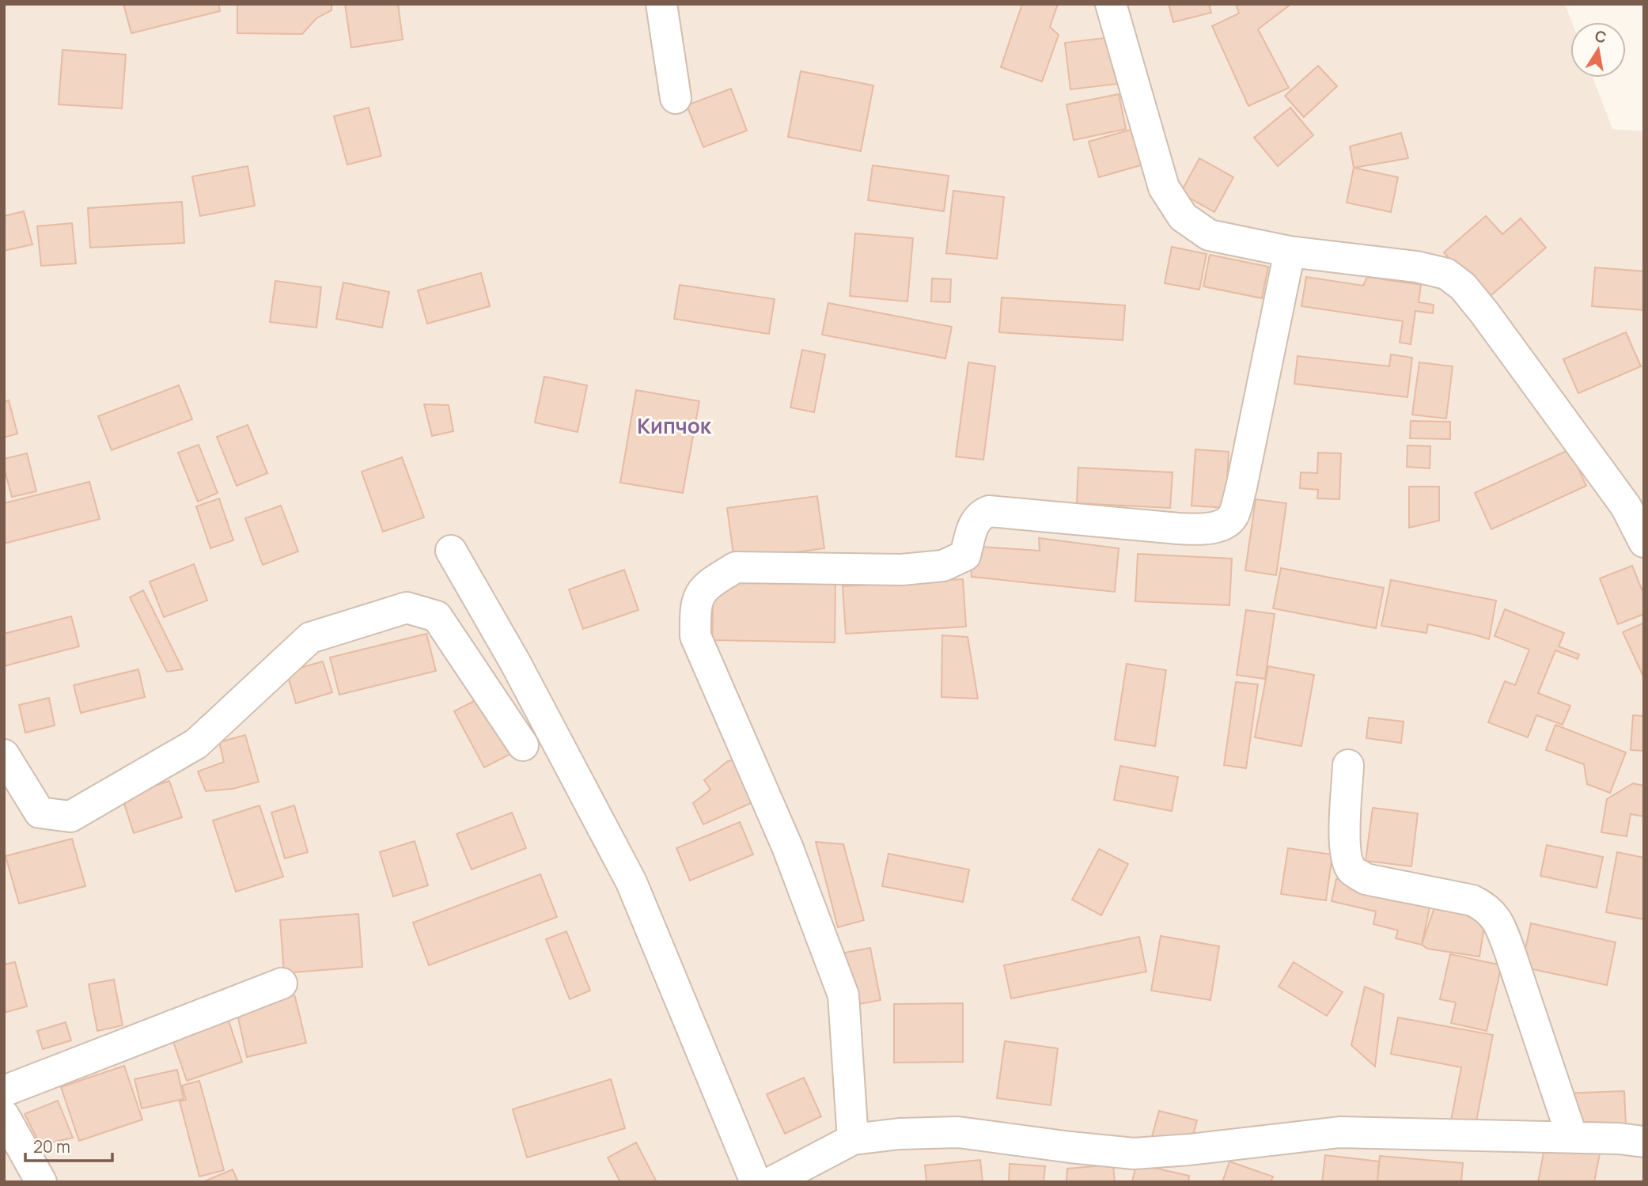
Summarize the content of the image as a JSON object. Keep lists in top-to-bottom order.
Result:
{
  "districts": ["Кипчок"],
  "scale_bar": "20 m",
  "north": "top"
}
